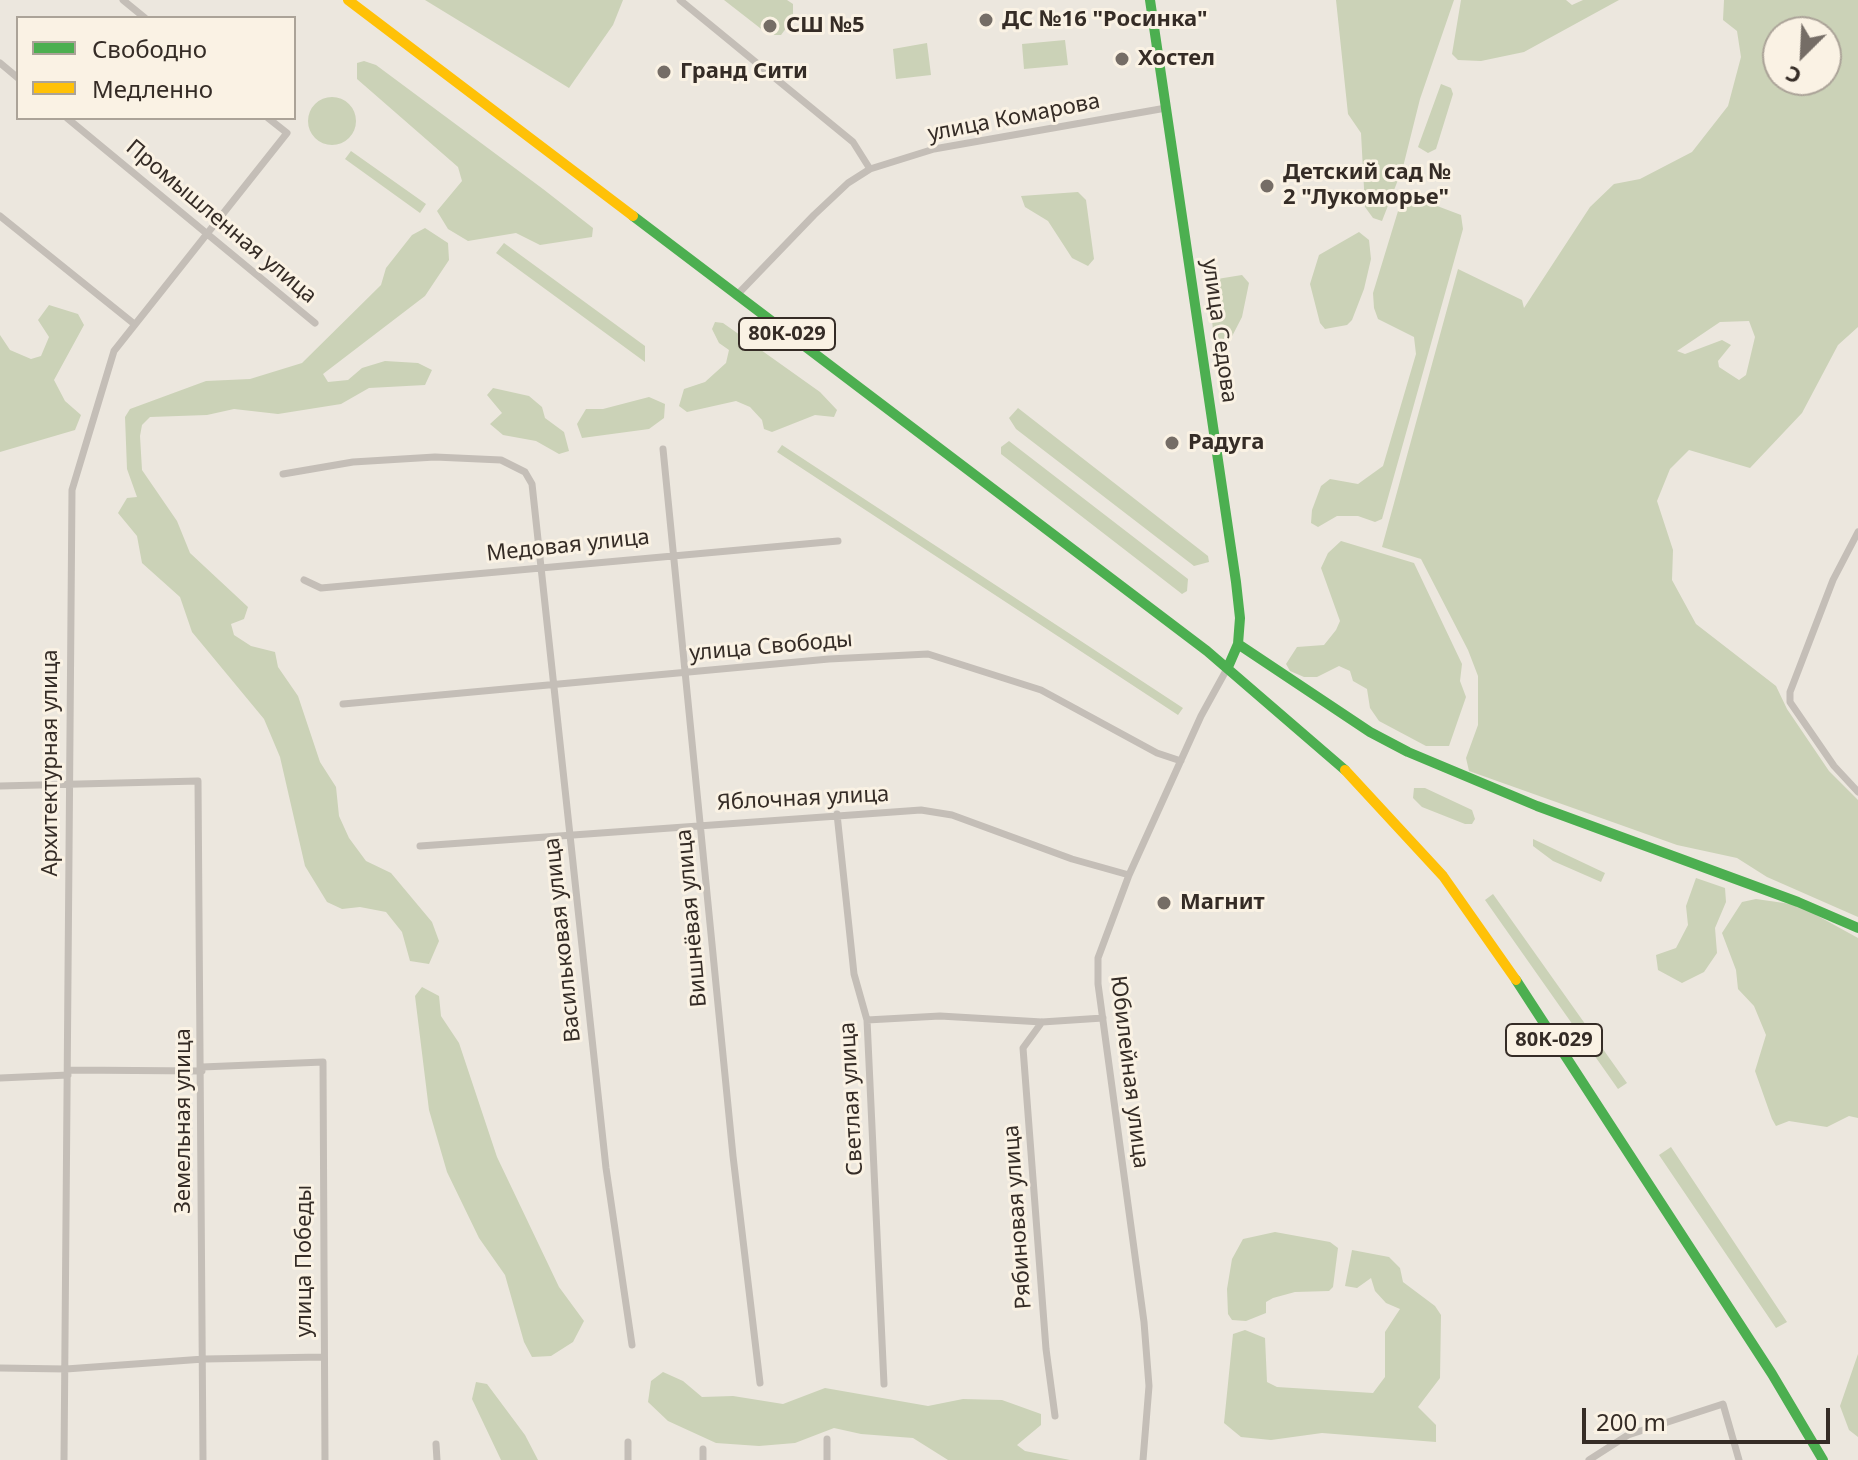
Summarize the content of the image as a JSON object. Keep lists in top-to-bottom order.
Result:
{
  "streets": {
    "main road": ["улица Седова", "80К-029"],
    "street": [
      "улица Комарова",
      "Промышленная улица",
      "Медовая улица",
      "улица Свободы",
      "Архитектурная улица",
      "Яблочная улица",
      "Вишнёвая улица",
      "Васильковая улица",
      "Юбилейная улица",
      "Светлая улица",
      "Земельная улица",
      "Рябиновая улица",
      "улица Победы"
    ]
  },
  "crossings": [
    ["улица Комарова", "улица Седова"],
    ["улица Комарова", "80К-029"],
    ["Промышленная улица", "Архитектурная улица"],
    ["улица Седова", "80К-029"],
    ["улица Седова", "Юбилейная улица"],
    ["80К-029", "Юбилейная улица"],
    ["Медовая улица", "Вишнёвая улица"],
    ["Медовая улица", "Васильковая улица"],
    ["улица Свободы", "Вишнёвая улица"],
    ["улица Свободы", "Васильковая улица"],
    ["улица Свободы", "Юбилейная улица"],
    ["Архитектурная улица", "Земельная улица"],
    ["Яблочная улица", "Вишнёвая улица"],
    ["Яблочная улица", "Васильковая улица"],
    ["Яблочная улица", "Юбилейная улица"],
    ["Яблочная улица", "Светлая улица"],
    ["Земельная улица", "улица Победы"]
  ],
  "places": [
    "ДС №16 \"Росинка\"",
    "СШ №5",
    "Хостел",
    "Гранд Сити",
    "Детский сад № 2 \"Лукоморье\"",
    "Радуга",
    "Магнит"
  ],
  "legend": ["Свободно", "Медленно"],
  "scale_bar": "200 m",
  "north": "bottom left"
}
